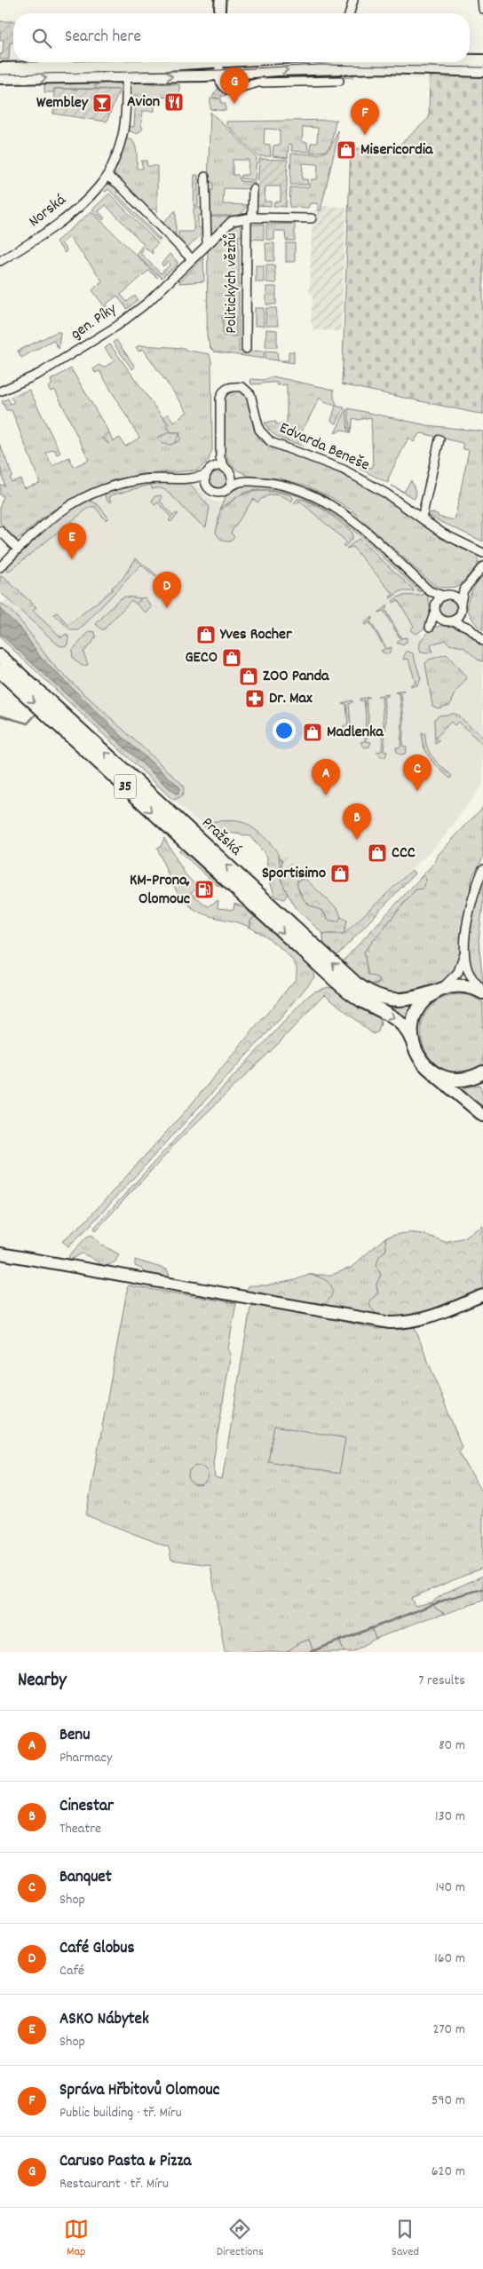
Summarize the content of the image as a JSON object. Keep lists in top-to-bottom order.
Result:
{
  "streets": {
    "main road": ["35", "Pražská"],
    "street": [
      "Norská",
      "Politických vězňů",
      "gen. Píky",
      "Edvarda Beneše"
    ]
  },
  "crossings": [
    ["Politických vězňů", "gen. Píky"]
  ],
  "places": {
    "restaurant": ["Avion"],
    "bar": ["Wembley"],
    "shop": [
      "Misericordia",
      "Yves Rocher",
      "GECO",
      "ZOO Panda",
      "Madlenka",
      "CCC",
      "Sportisimo"
    ],
    "pharmacy": ["Dr. Max"],
    "fuel station": ["KM-Prona, Olomouc"]
  },
  "page": {
    "search": "Search here",
    "pins": [
      "G",
      "F",
      "E",
      "D",
      "C",
      "A",
      "B"
    ],
    "heading": ["Nearby", "7 results"],
    "list": [
      {
        "mark": "A",
        "name": "Benu",
        "note": "Pharmacy",
        "value": "80 m"
      },
      {
        "mark": "B",
        "name": "Cinestar",
        "note": "Theatre",
        "value": "130 m"
      },
      {
        "mark": "C",
        "name": "Banquet",
        "note": "Shop",
        "value": "140 m"
      },
      {
        "mark": "D",
        "name": "Café Globus",
        "note": "Café",
        "value": "160 m"
      },
      {
        "mark": "E",
        "name": "ASKO Nábytek",
        "note": "Shop",
        "value": "270 m"
      },
      {
        "mark": "F",
        "name": "Správa Hřbitovů Olomouc",
        "note": "Public building · tř. Míru",
        "value": "590 m"
      },
      {
        "mark": "G",
        "name": "Caruso Pasta & Pizza",
        "note": "Restaurant · tř. Míru",
        "value": "620 m"
      }
    ],
    "nav": ["Map", "Directions", "Saved"]
  }
}
